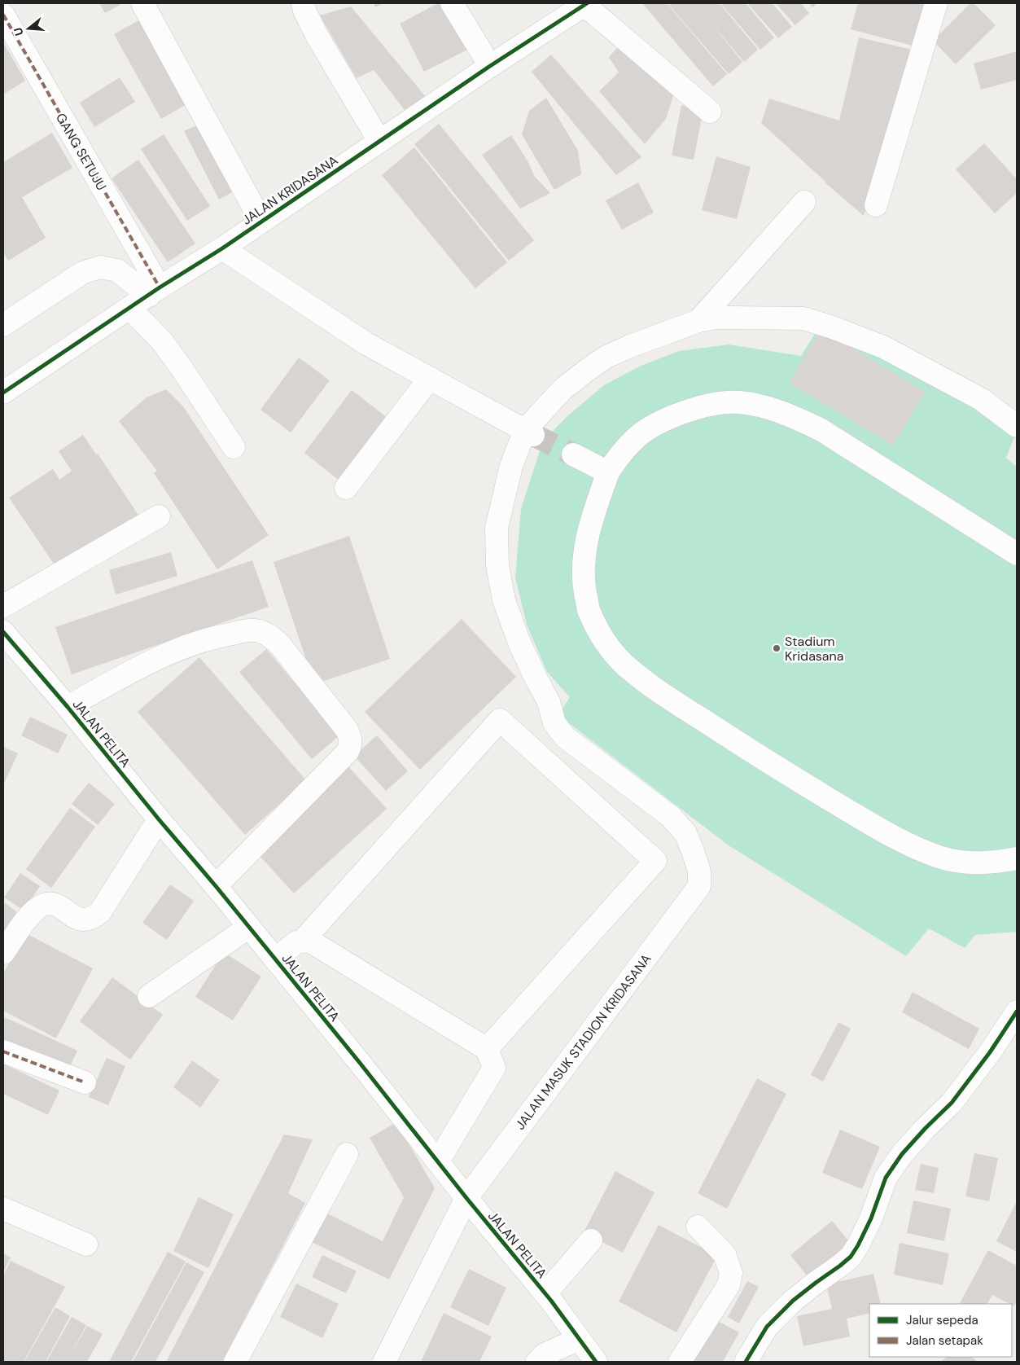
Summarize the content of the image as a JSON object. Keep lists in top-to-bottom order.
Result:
{
  "streets": {
    "street": [
      "GANG SETUJU",
      "JALAN KRIDASANA",
      "JALAN PELITA",
      "JALAN MASUK STADION KRIDASANA"
    ]
  },
  "crossings": [
    ["GANG SETUJU", "JALAN KRIDASANA"],
    ["JALAN PELITA", "JALAN MASUK STADION KRIDASANA"]
  ],
  "places": ["Stadium Kridasana"],
  "legend": ["Jalur sepeda", "Jalan setapak"],
  "north": "left"
}
